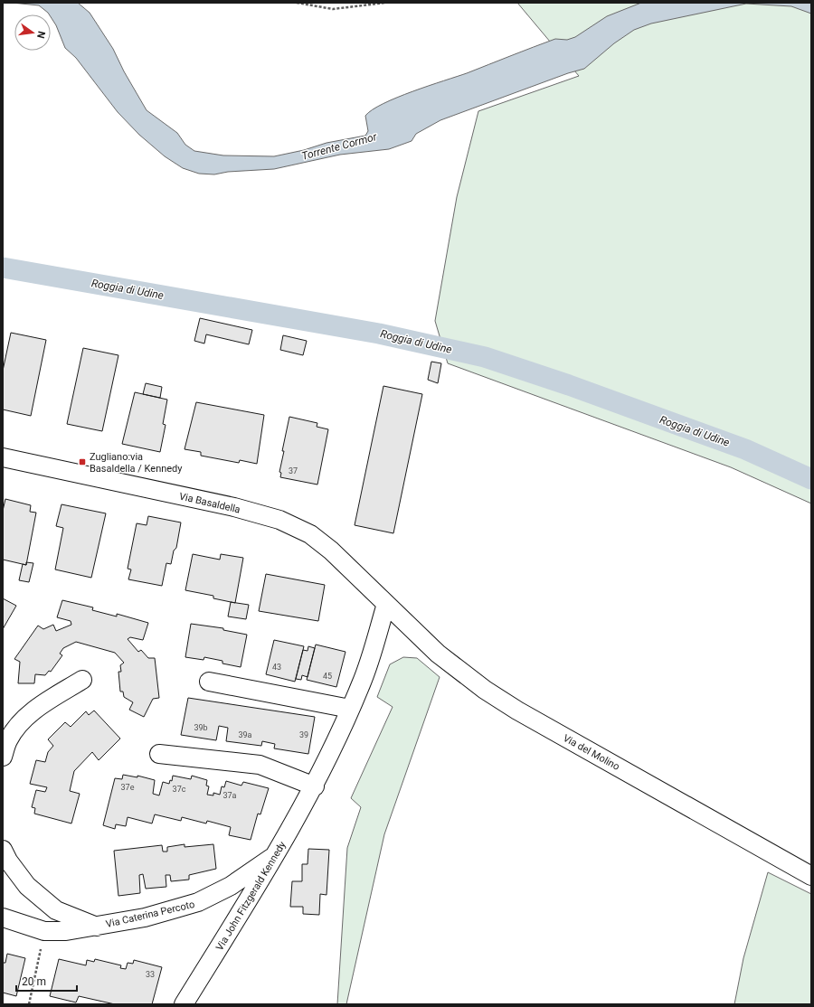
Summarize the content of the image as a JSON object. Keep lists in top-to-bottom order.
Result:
{
  "streets": {
    "street": [
      "Via Basaldella",
      "Via del Molino",
      "Via John Fitzgerald Kennedy",
      "Via Caterina Percoto"
    ]
  },
  "crossings": [
    ["Via Basaldella", "Via del Molino"],
    ["Via Basaldella", "Via John Fitzgerald Kennedy"],
    ["Via del Molino", "Via John Fitzgerald Kennedy"],
    ["Via John Fitzgerald Kennedy", "Via Caterina Percoto"]
  ],
  "water": ["Torrente Cormor", "Roggia di Udine"],
  "places": {
    "transit": ["Zugliano:via Basaldella / Kennedy"]
  },
  "house_numbers": [
    "37",
    "43",
    "45",
    "39b",
    "39a",
    "39",
    "37e",
    "37c",
    "37a",
    "33"
  ],
  "scale_bar": "20 m",
  "north": "right"
}
